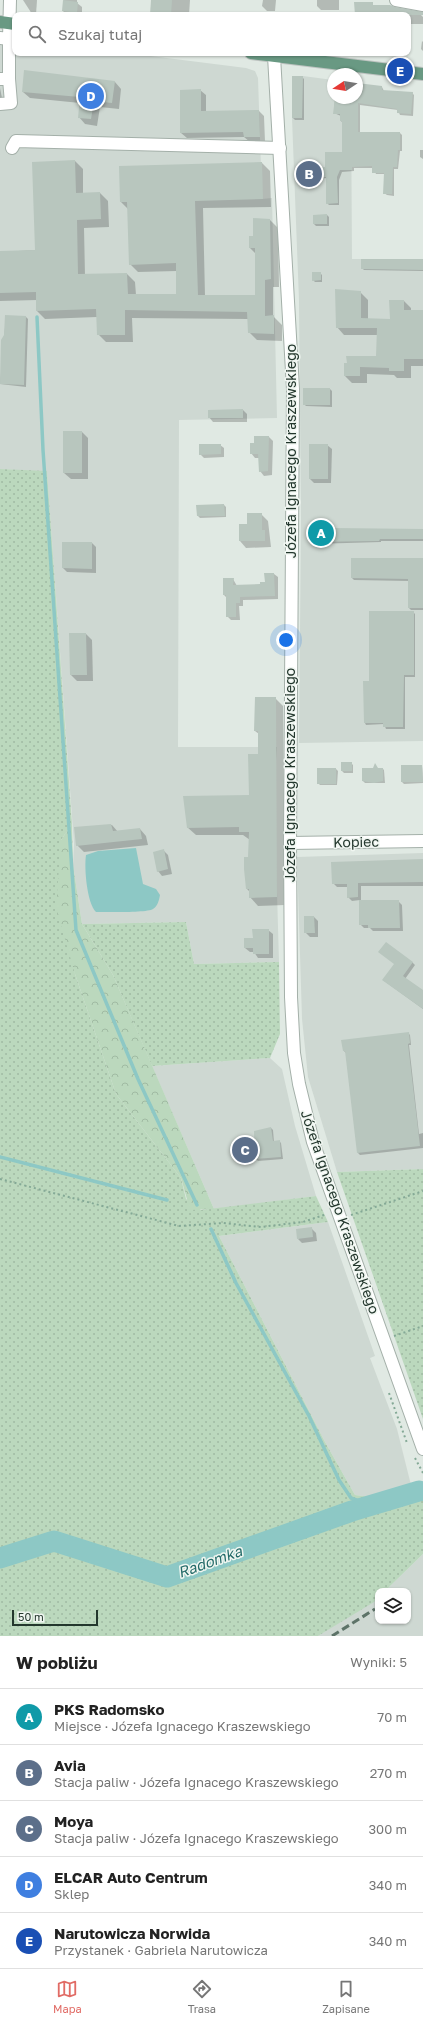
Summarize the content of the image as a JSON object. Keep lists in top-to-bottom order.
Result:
{
  "streets": {
    "street": ["Józefa Ignacego Kraszewskiego", "Kopiec"]
  },
  "crossings": [
    ["Józefa Ignacego Kraszewskiego", "Kopiec"]
  ],
  "water": ["Radomka"],
  "scale_bar": "50 m",
  "north": "left",
  "page": {
    "search": "Szukaj tutaj",
    "pins": [
      "E",
      "D",
      "B",
      "A",
      "C"
    ],
    "scale": "50 m",
    "heading": ["W pobliżu", "Wyniki: 5"],
    "list": [
      {
        "mark": "A",
        "name": "PKS Radomsko",
        "note": "Miejsce · Józefa Ignacego Kraszewskiego",
        "value": "70 m"
      },
      {
        "mark": "B",
        "name": "Avia",
        "note": "Stacja paliw · Józefa Ignacego Kraszewskiego",
        "value": "270 m"
      },
      {
        "mark": "C",
        "name": "Moya",
        "note": "Stacja paliw · Józefa Ignacego Kraszewskiego",
        "value": "300 m"
      },
      {
        "mark": "D",
        "name": "ELCAR Auto Centrum",
        "note": "Sklep",
        "value": "340 m"
      },
      {
        "mark": "E",
        "name": "Narutowicza Norwida",
        "note": "Przystanek · Gabriela Narutowicza",
        "value": "340 m"
      }
    ],
    "nav": ["Mapa", "Trasa", "Zapisane"]
  }
}
